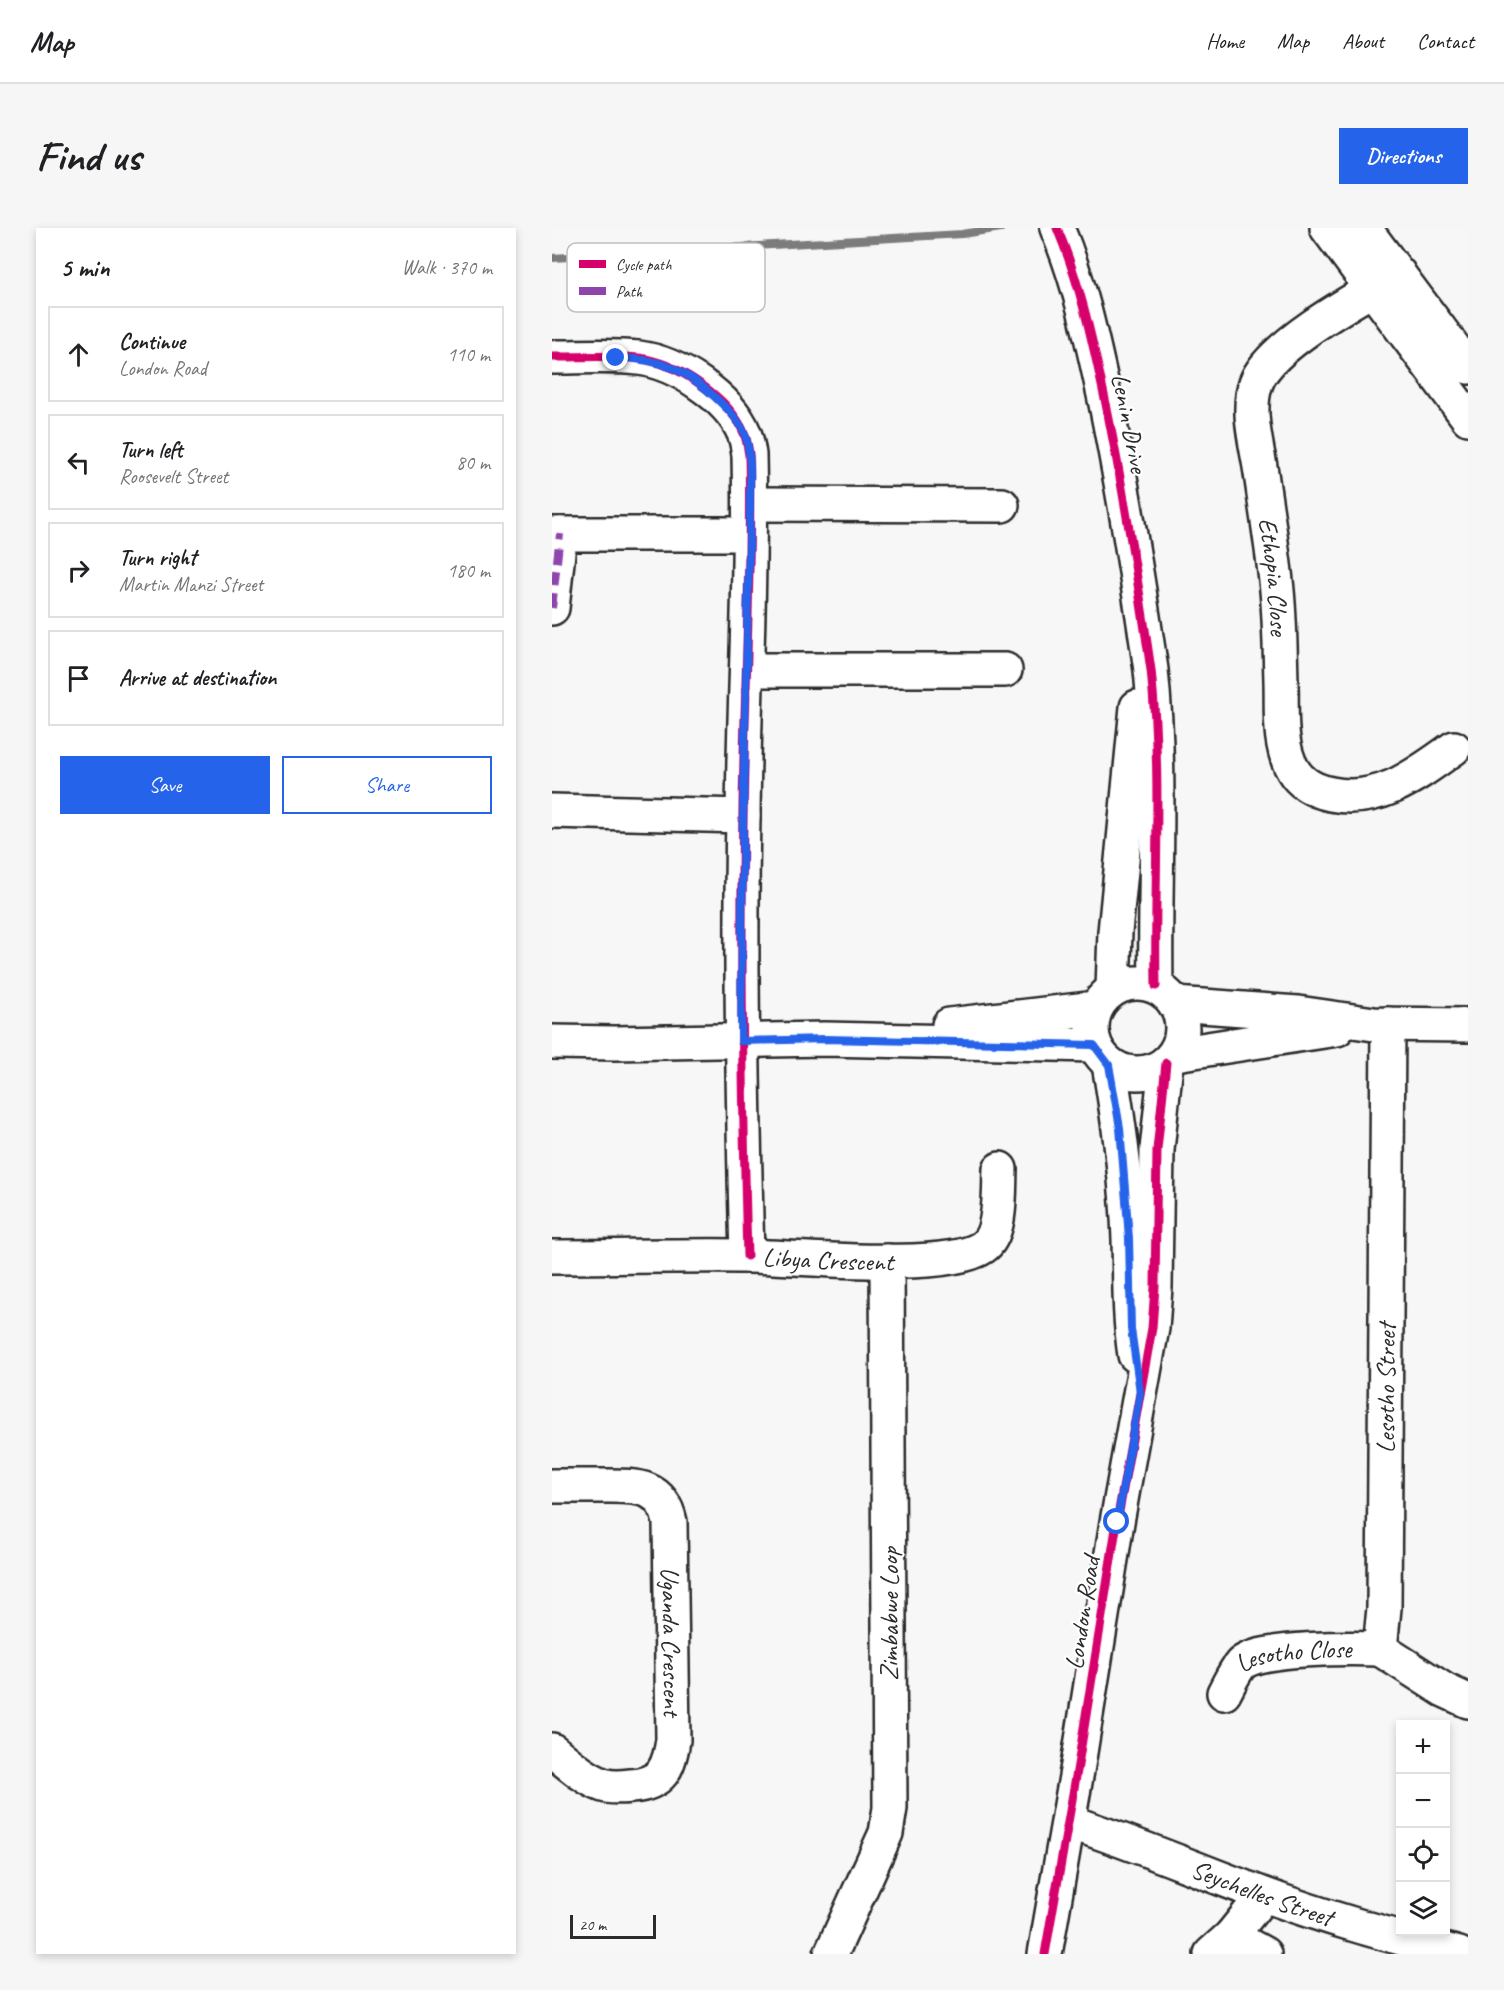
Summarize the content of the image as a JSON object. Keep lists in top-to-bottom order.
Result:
{
  "streets": {
    "street": [
      "Lenin Drive",
      "Ethopia Close",
      "Libya Crescent",
      "Lesotho Street",
      "London Road",
      "Zimbabwe Loop",
      "Uganda Crescent",
      "Lesotho Close",
      "Seychelles Street"
    ]
  },
  "crossings": [
    ["Libya Crescent", "Zimbabwe Loop"],
    ["Lesotho Street", "Lesotho Close"],
    ["London Road", "Seychelles Street"]
  ],
  "legend": ["Cycle path", "Path"],
  "scale_bar": "20 m",
  "page": {
    "header": "Map",
    "nav": [
      "Home",
      "Map",
      "About",
      "Contact"
    ],
    "buttons": [
      "Directions",
      ["Save", "Share"]
    ],
    "title": "Find us",
    "heading": ["5 min", "Walk · 370 m"],
    "list": [
      ["Continue", "London Road", "110 m"],
      ["Turn left", "Roosevelt Street", "80 m"],
      ["Turn right", "Martin Manzi Street", "180 m"],
      "Arrive at destination"
    ],
    "map_buttons": ["+", "−"],
    "scale": "20 m"
  }
}
